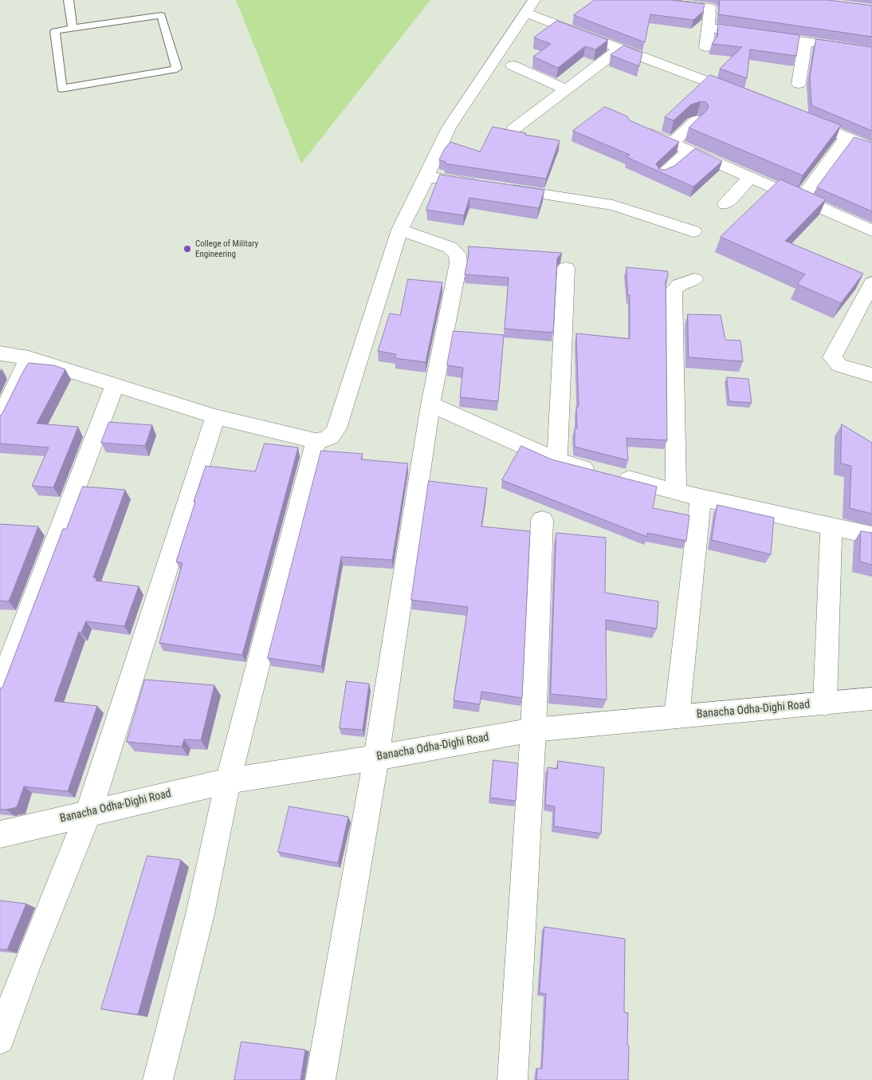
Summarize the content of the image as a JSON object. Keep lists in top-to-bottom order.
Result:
{
  "streets": {
    "street": ["Banacha Odha-Dighi Road"]
  },
  "places": ["College of Military Engineering"]
}
